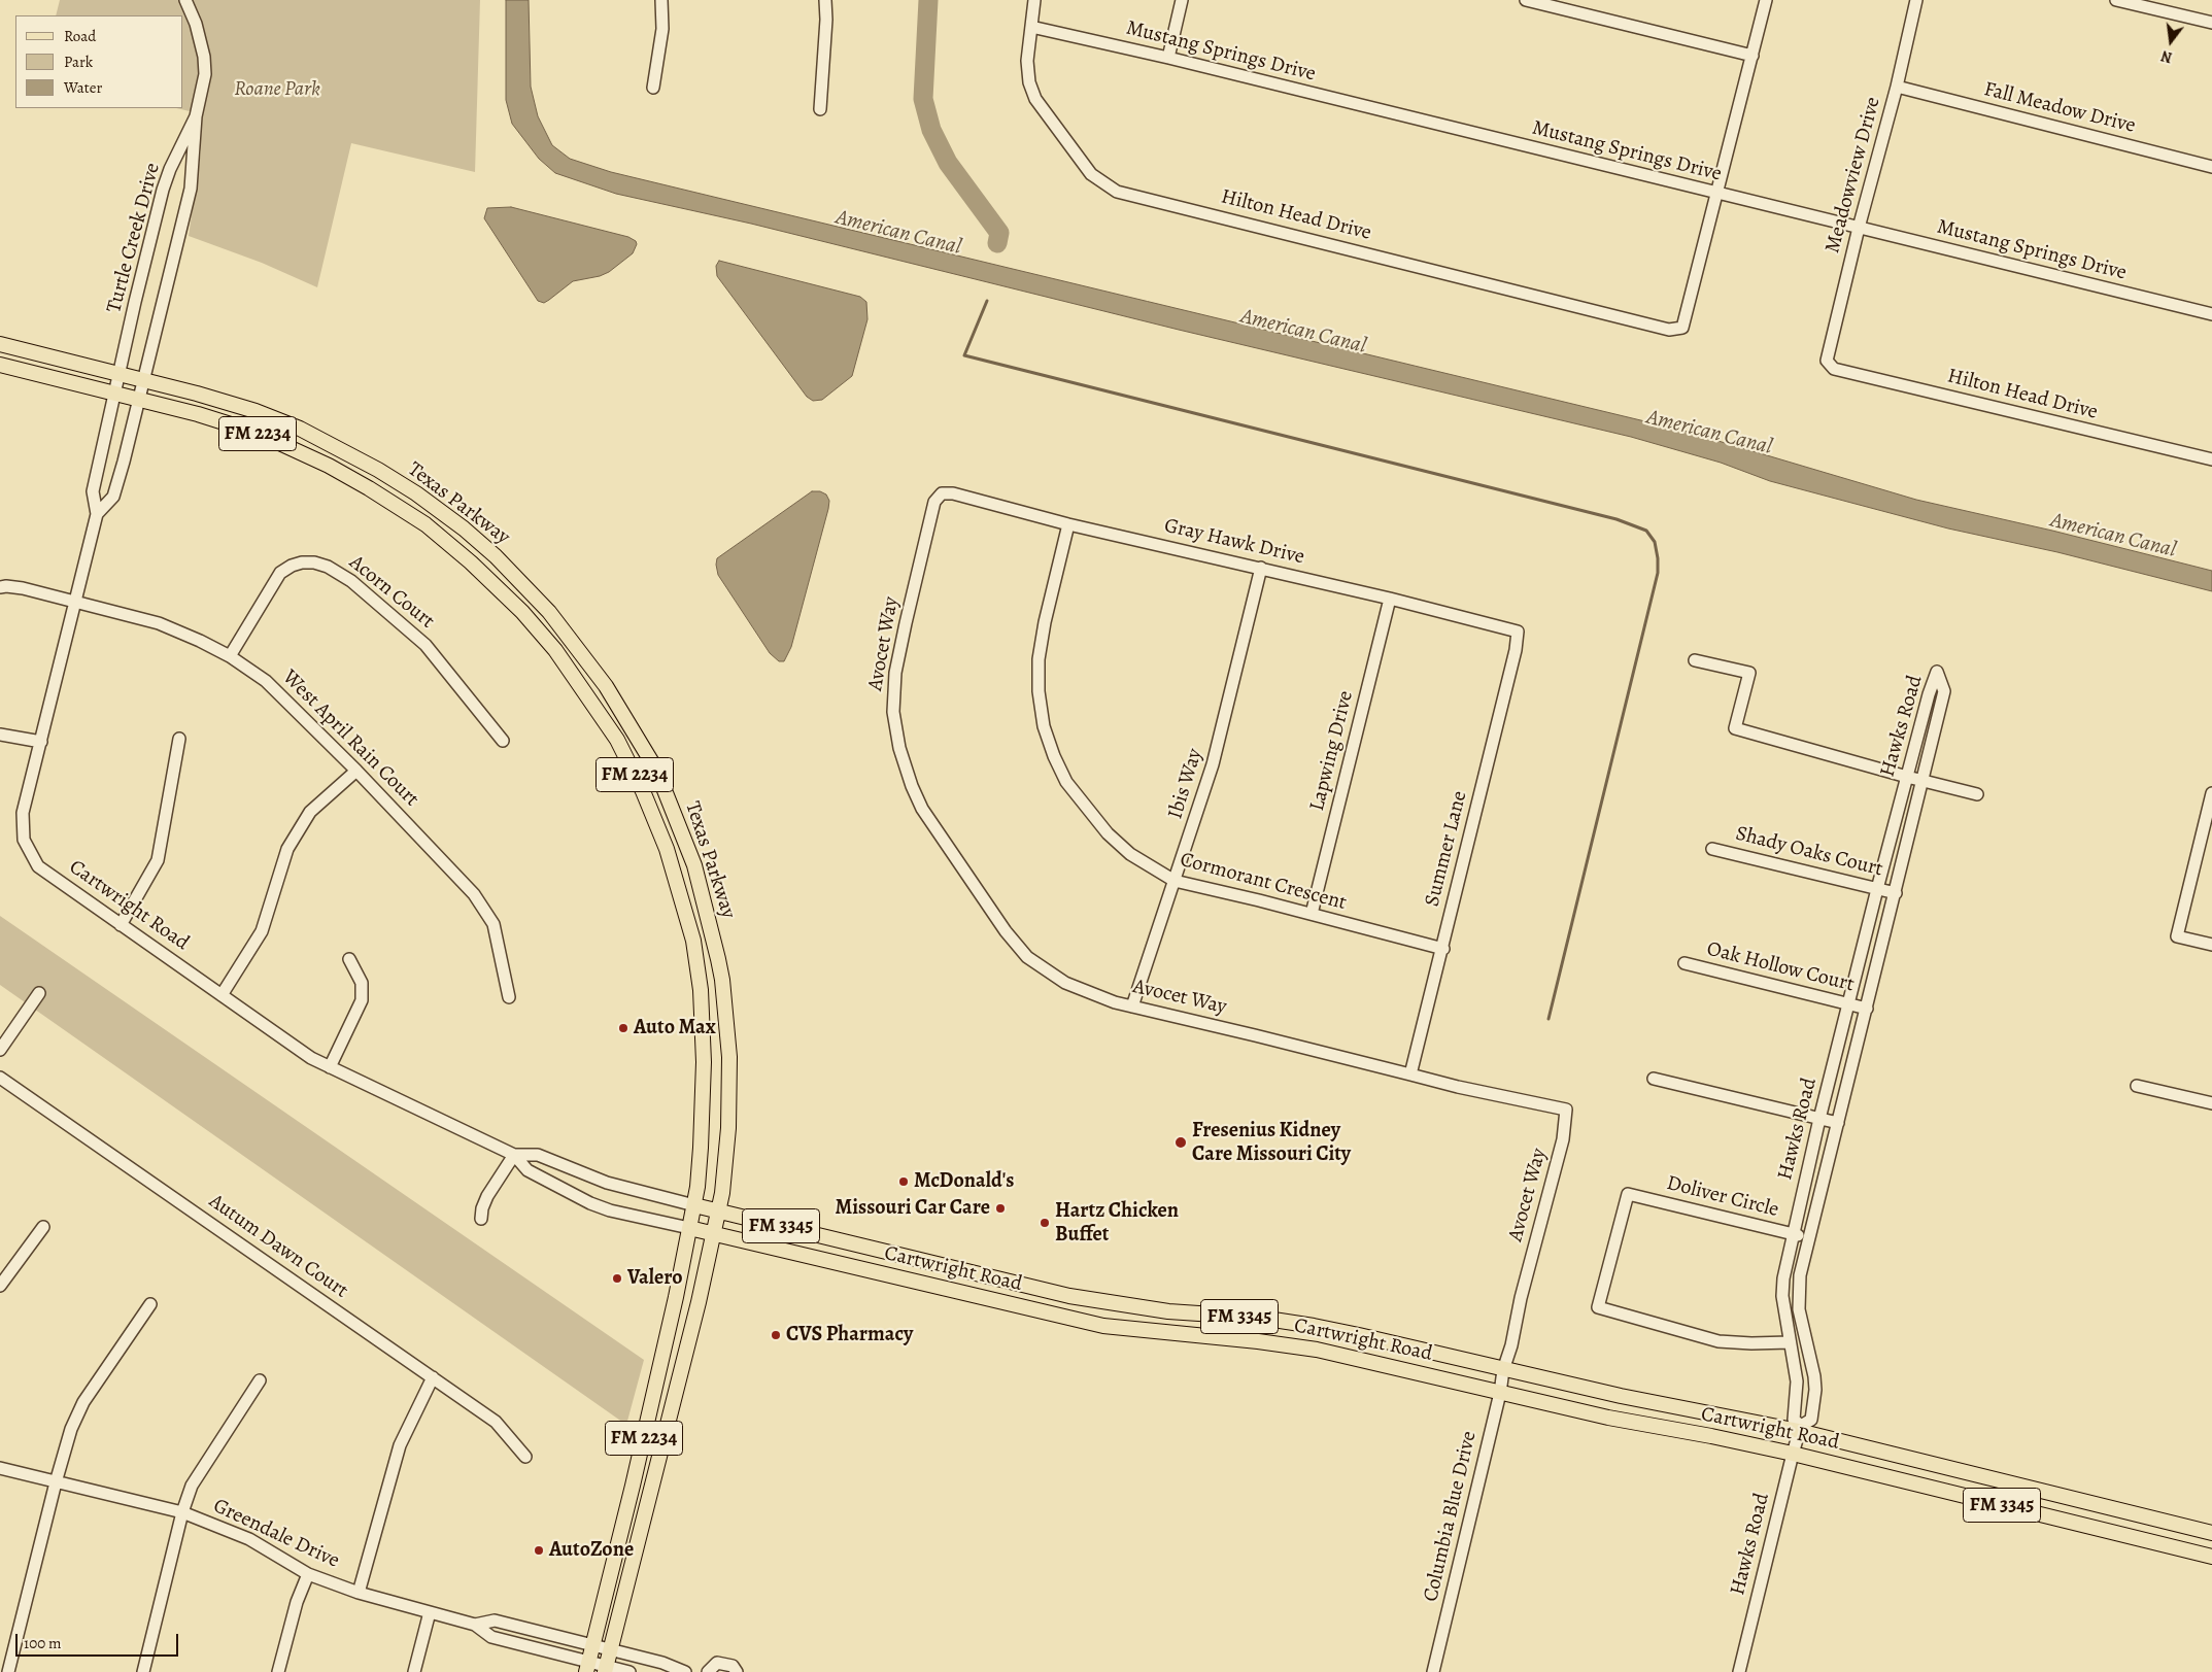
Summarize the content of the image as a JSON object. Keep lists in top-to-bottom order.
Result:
{
  "streets": {
    "main road": [
      "FM 2234",
      "Texas Parkway",
      "Cartwright Road",
      "FM 3345"
    ],
    "street": [
      "Mustang Springs Drive",
      "Fall Meadow Drive",
      "Meadowview Drive",
      "Hilton Head Drive",
      "Turtle Creek Drive",
      "Gray Hawk Drive",
      "Acorn Court",
      "Avocet Way",
      "Hawks Road",
      "West April Rain Court",
      "Lapwing Drive",
      "Ibis Way",
      "Summer Lane",
      "Shady Oaks Court",
      "Cormorant Crescent",
      "Oak Hollow Court",
      "Doliver Circle",
      "Autum Dawn Court",
      "Columbia Blue Drive",
      "Greendale Drive"
    ]
  },
  "crossings": [
    ["Mustang Springs Drive", "Meadowview Drive"],
    ["Mustang Springs Drive", "Hilton Head Drive"],
    ["Fall Meadow Drive", "Meadowview Drive"],
    ["Meadowview Drive", "Hilton Head Drive"],
    ["Turtle Creek Drive", "Texas Parkway"],
    ["Turtle Creek Drive", "Cartwright Road"],
    ["Texas Parkway", "Cartwright Road"],
    ["Texas Parkway", "Greendale Drive"],
    ["Gray Hawk Drive", "Avocet Way"],
    ["Gray Hawk Drive", "Lapwing Drive"],
    ["Gray Hawk Drive", "Ibis Way"],
    ["Gray Hawk Drive", "Summer Lane"],
    ["Gray Hawk Drive", "Cormorant Crescent"],
    ["Acorn Court", "West April Rain Court"],
    ["Avocet Way", "Ibis Way"],
    ["Avocet Way", "Summer Lane"],
    ["Avocet Way", "Cartwright Road"],
    ["Avocet Way", "Columbia Blue Drive"],
    ["Hawks Road", "Shady Oaks Court"],
    ["Hawks Road", "Cartwright Road"],
    ["Hawks Road", "Oak Hollow Court"],
    ["Hawks Road", "Doliver Circle"],
    ["West April Rain Court", "Cartwright Road"],
    ["Lapwing Drive", "Cormorant Crescent"],
    ["Ibis Way", "Cormorant Crescent"],
    ["Summer Lane", "Cormorant Crescent"],
    ["Cartwright Road", "Columbia Blue Drive"]
  ],
  "water": ["American Canal"],
  "parks": ["Roane Park"],
  "places": [
    "Auto Max",
    "Fresenius Kidney Care Missouri City",
    "McDonald's",
    "Missouri Car Care",
    "Hartz Chicken Buffet",
    "Valero",
    "CVS Pharmacy",
    "AutoZone"
  ],
  "legend": ["Road", "Park", "Water"],
  "scale_bar": "100 m",
  "north": "bottom"
}
